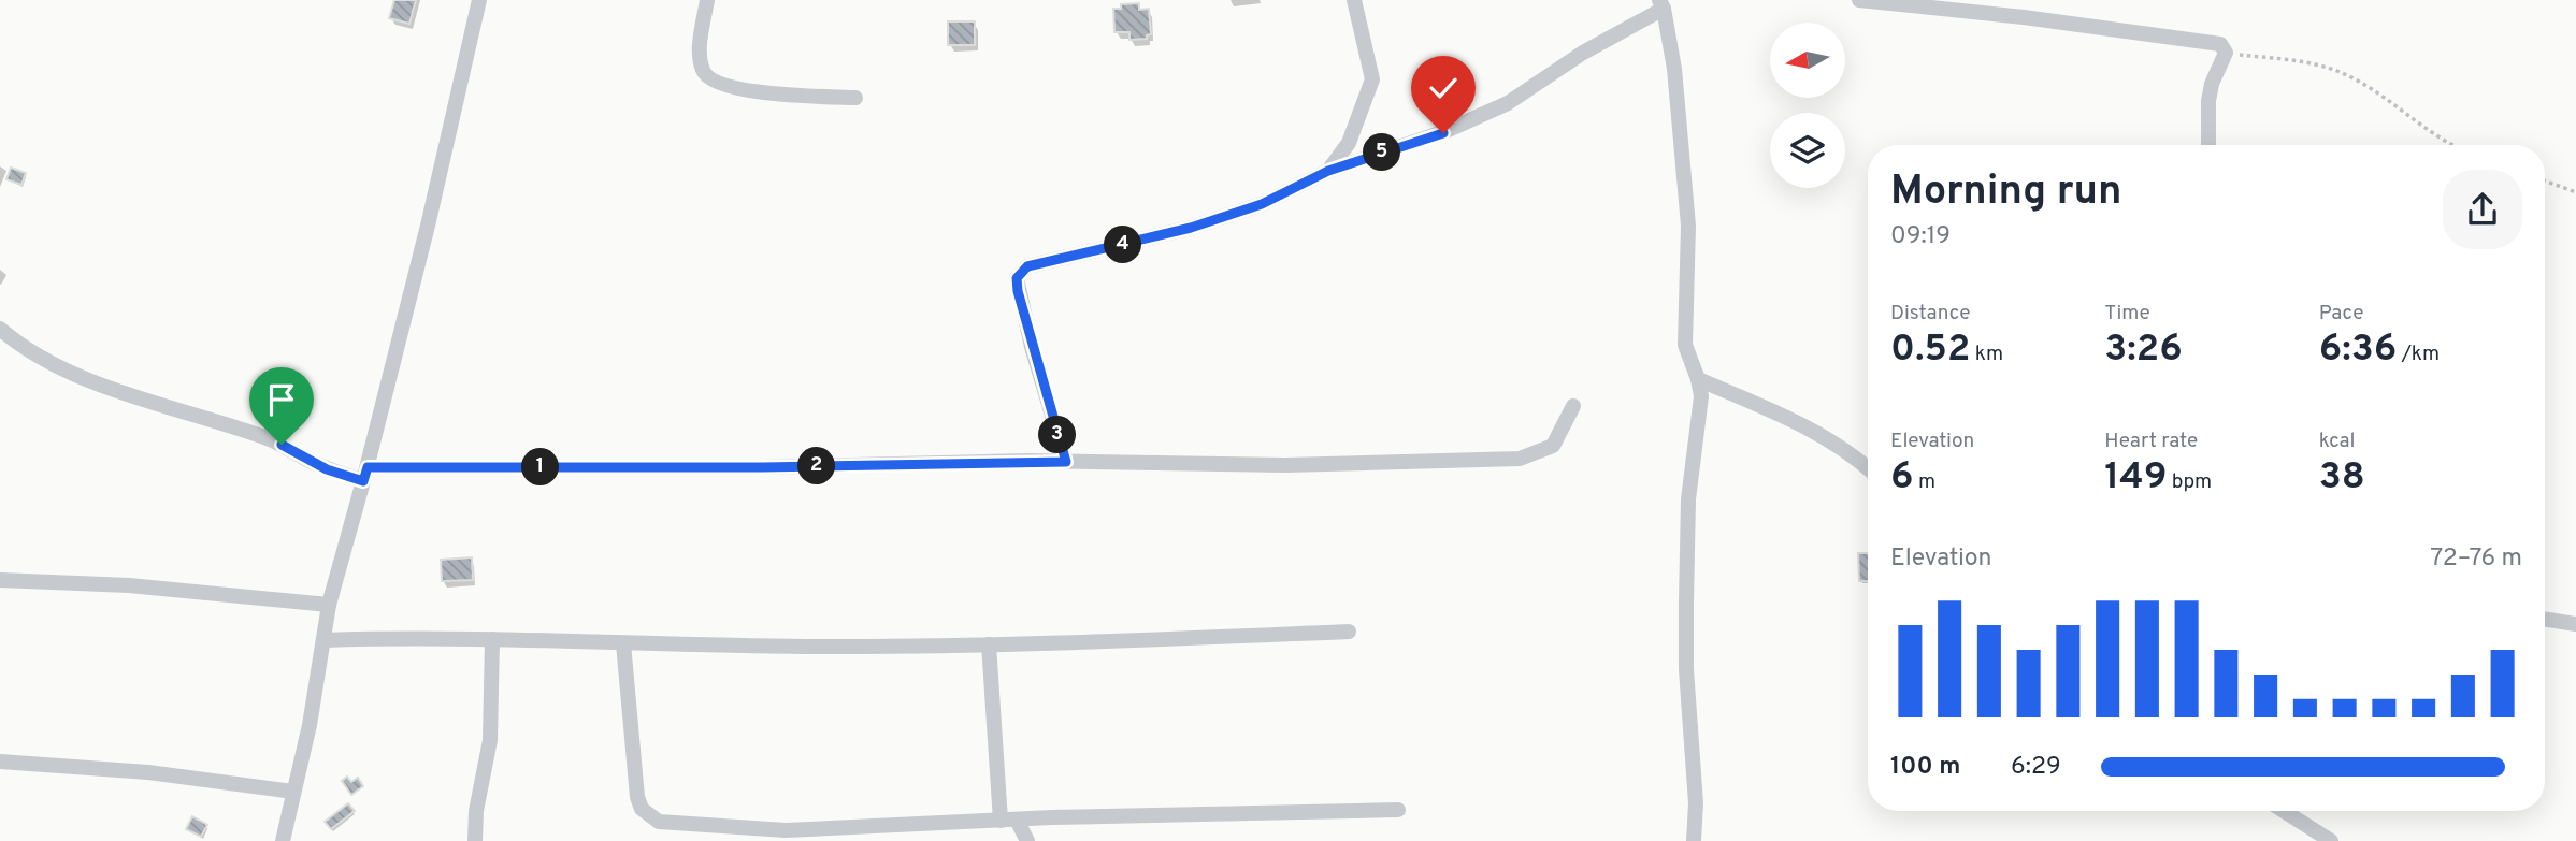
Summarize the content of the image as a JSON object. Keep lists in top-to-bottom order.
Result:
{
  "north": "left",
  "page": {
    "pins": [
      "5",
      "4",
      "3",
      "2",
      "1"
    ],
    "heading": ["Morning run", "09:19"],
    "stats": [
      ["Distance", "0.52 km"],
      ["Time", "3:26"],
      ["Pace", "6:36 /km"],
      ["Elevation", "6 m"],
      ["Heart rate", "149 bpm"],
      ["kcal", "38"]
    ],
    "chart": ["Elevation", "72–76 m"],
    "list": [
      {
        "name": "100 m",
        "note": "6:29"
      }
    ]
  }
}
